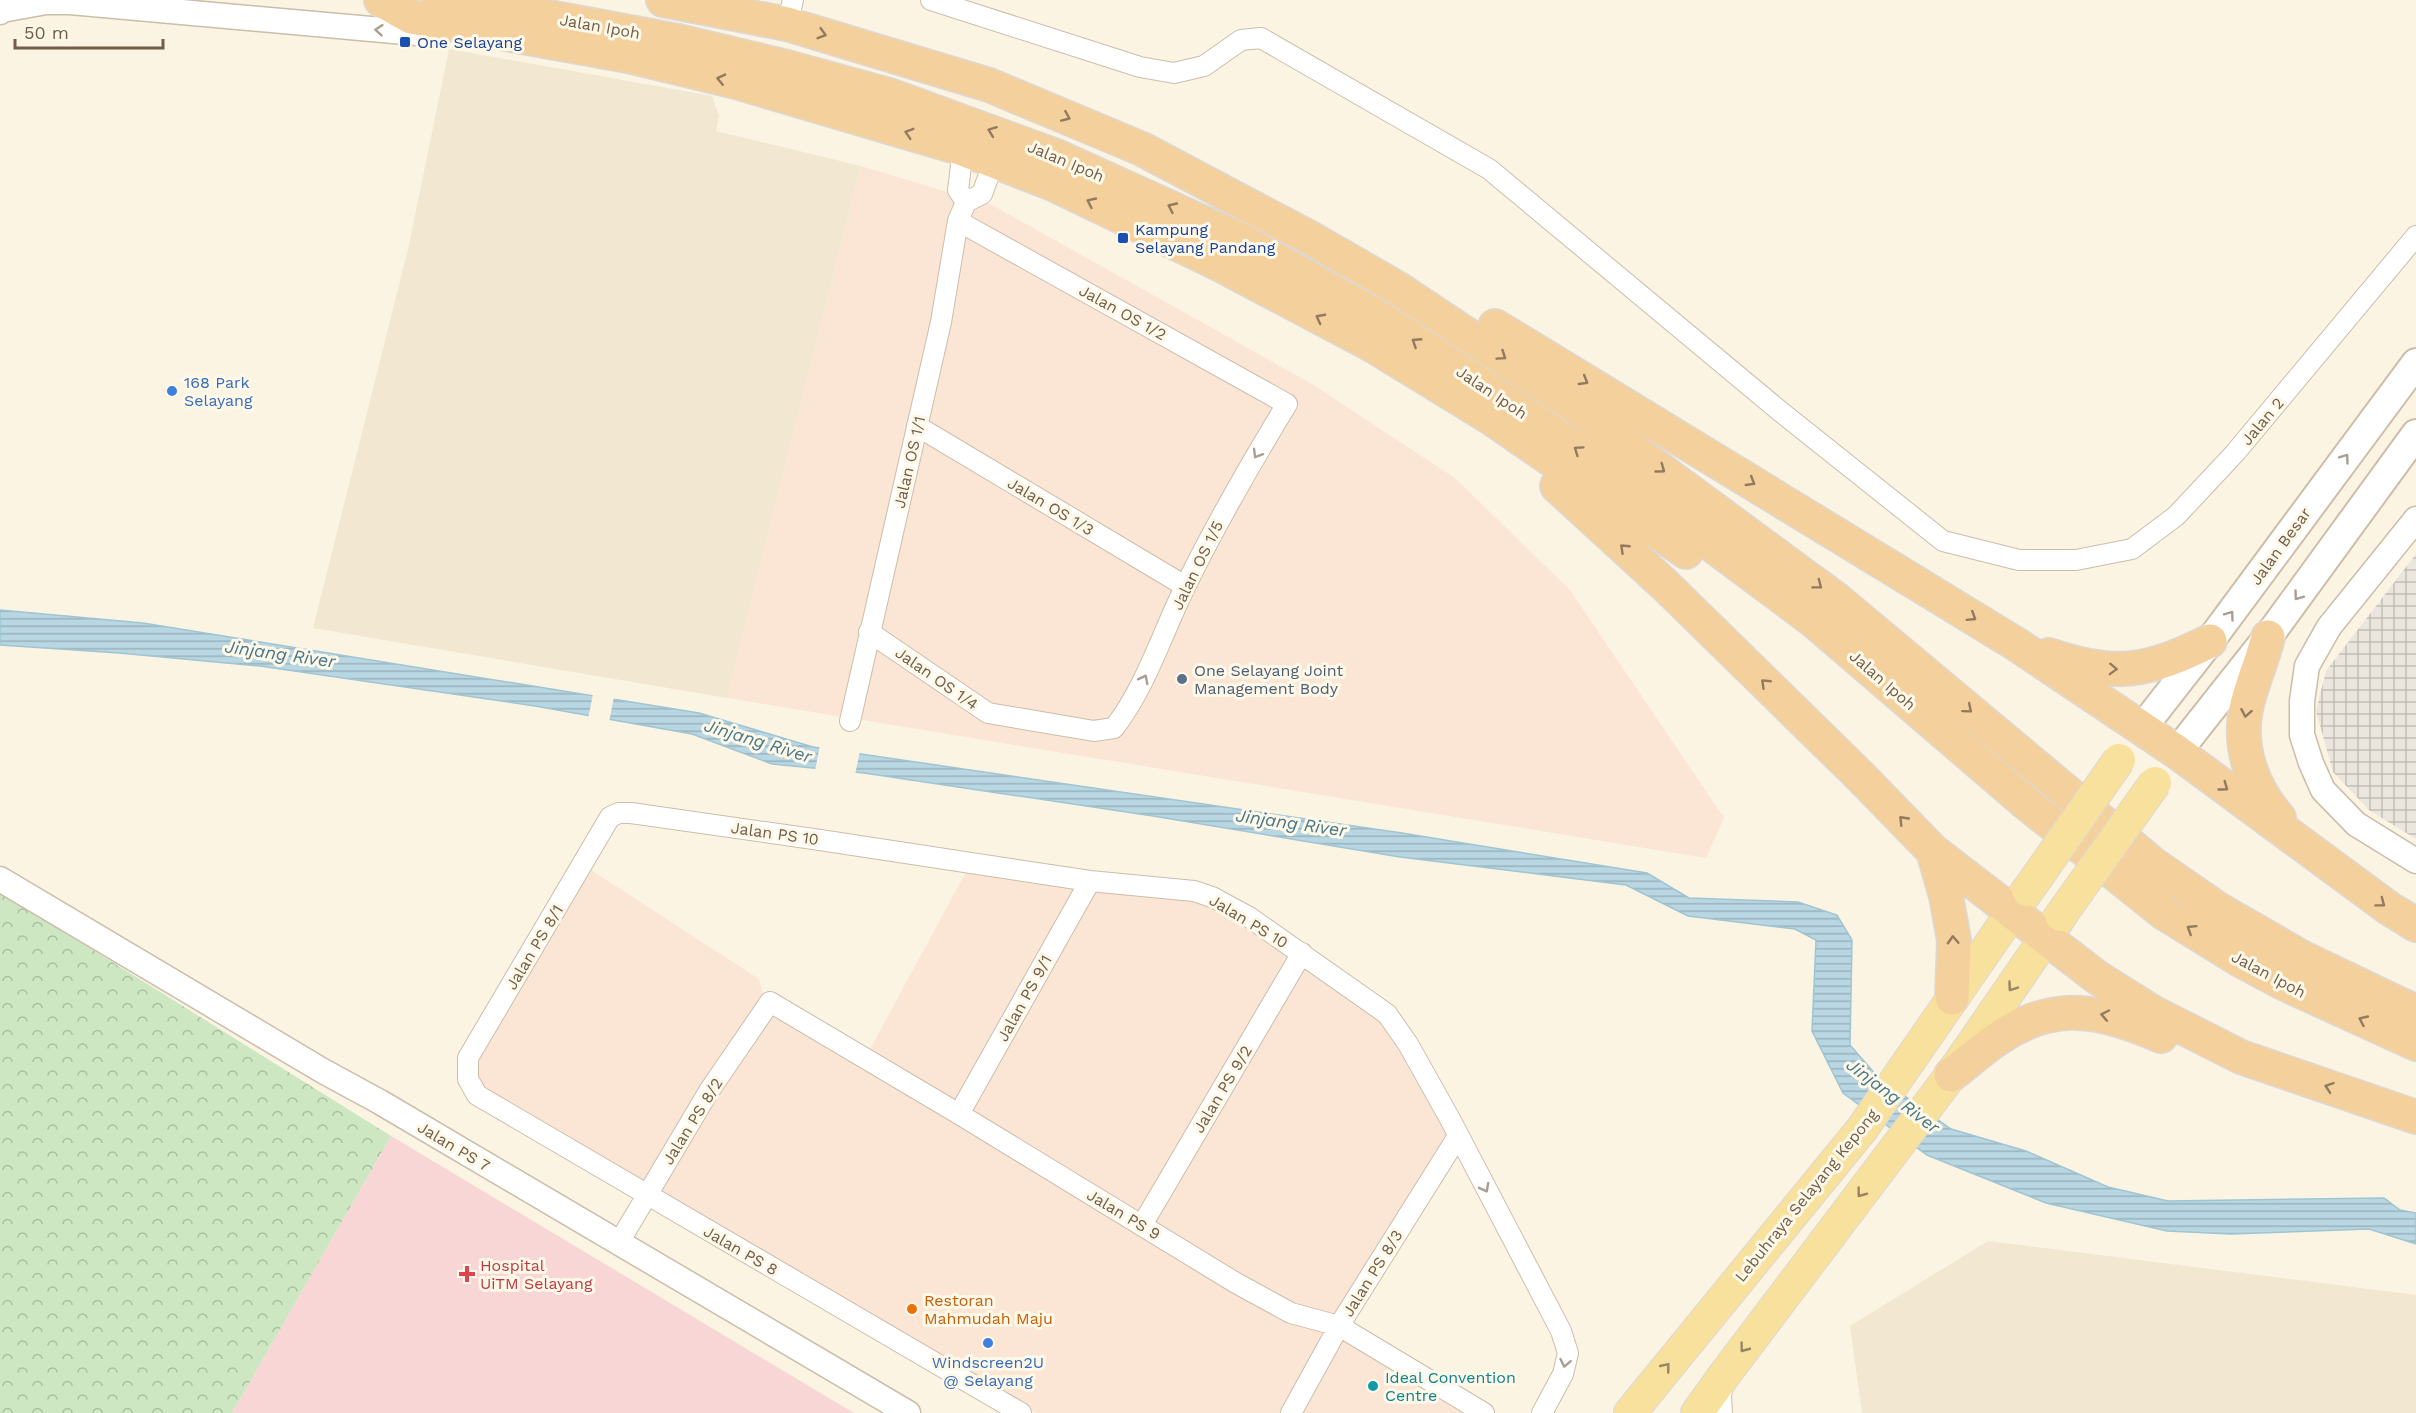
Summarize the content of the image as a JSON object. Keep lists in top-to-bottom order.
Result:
{
  "streets": {
    "highway": ["Jalan Ipoh"],
    "main road": ["Jalan Besar", "Lebuhraya Selayang Kepong"],
    "street": [
      "Jalan OS 1/2",
      "Jalan 2",
      "Jalan OS 1/1",
      "Jalan OS 1/3",
      "Jalan OS 1/5",
      "Jalan OS 1/4",
      "Jalan PS 10",
      "Jalan PS 8/1",
      "Jalan PS 9/1",
      "Jalan PS 9/2",
      "Jalan PS 8/2",
      "Jalan PS 7",
      "Jalan PS 9",
      "Jalan PS 8",
      "Jalan PS 8/3"
    ]
  },
  "crossings": [
    ["Jalan OS 1/2", "Jalan OS 1/1"],
    ["Jalan OS 1/2", "Jalan OS 1/5"],
    ["Jalan OS 1/1", "Jalan OS 1/3"],
    ["Jalan OS 1/1", "Jalan OS 1/4"],
    ["Jalan OS 1/3", "Jalan OS 1/5"],
    ["Jalan Besar", "Lebuhraya Selayang Kepong"],
    ["Jalan OS 1/5", "Jalan OS 1/4"],
    ["Jalan PS 10", "Jalan PS 8/1"],
    ["Jalan PS 10", "Jalan PS 9/1"],
    ["Jalan PS 10", "Jalan PS 9/2"],
    ["Jalan PS 10", "Jalan PS 8/3"],
    ["Jalan PS 8/1", "Jalan PS 8"],
    ["Jalan PS 9/1", "Jalan PS 9"],
    ["Jalan PS 9/2", "Jalan PS 9"],
    ["Jalan PS 8/2", "Jalan PS 7"],
    ["Jalan PS 8/2", "Jalan PS 9"],
    ["Jalan PS 8/2", "Jalan PS 8"],
    ["Jalan PS 9", "Jalan PS 8/3"]
  ],
  "water": ["Jinjang River"],
  "places": {
    "transit": ["One Selayang", "Kampung Selayang Pandang"],
    "other": [
      "168 Park Selayang",
      "One Selayang Joint Management Body",
      "Restoran Mahmudah Maju",
      "Windscreen2U @ Selayang",
      "Ideal Convention Centre"
    ],
    "health": ["Hospital UiTM Selayang"]
  },
  "scale_bar": "50 m"
}
